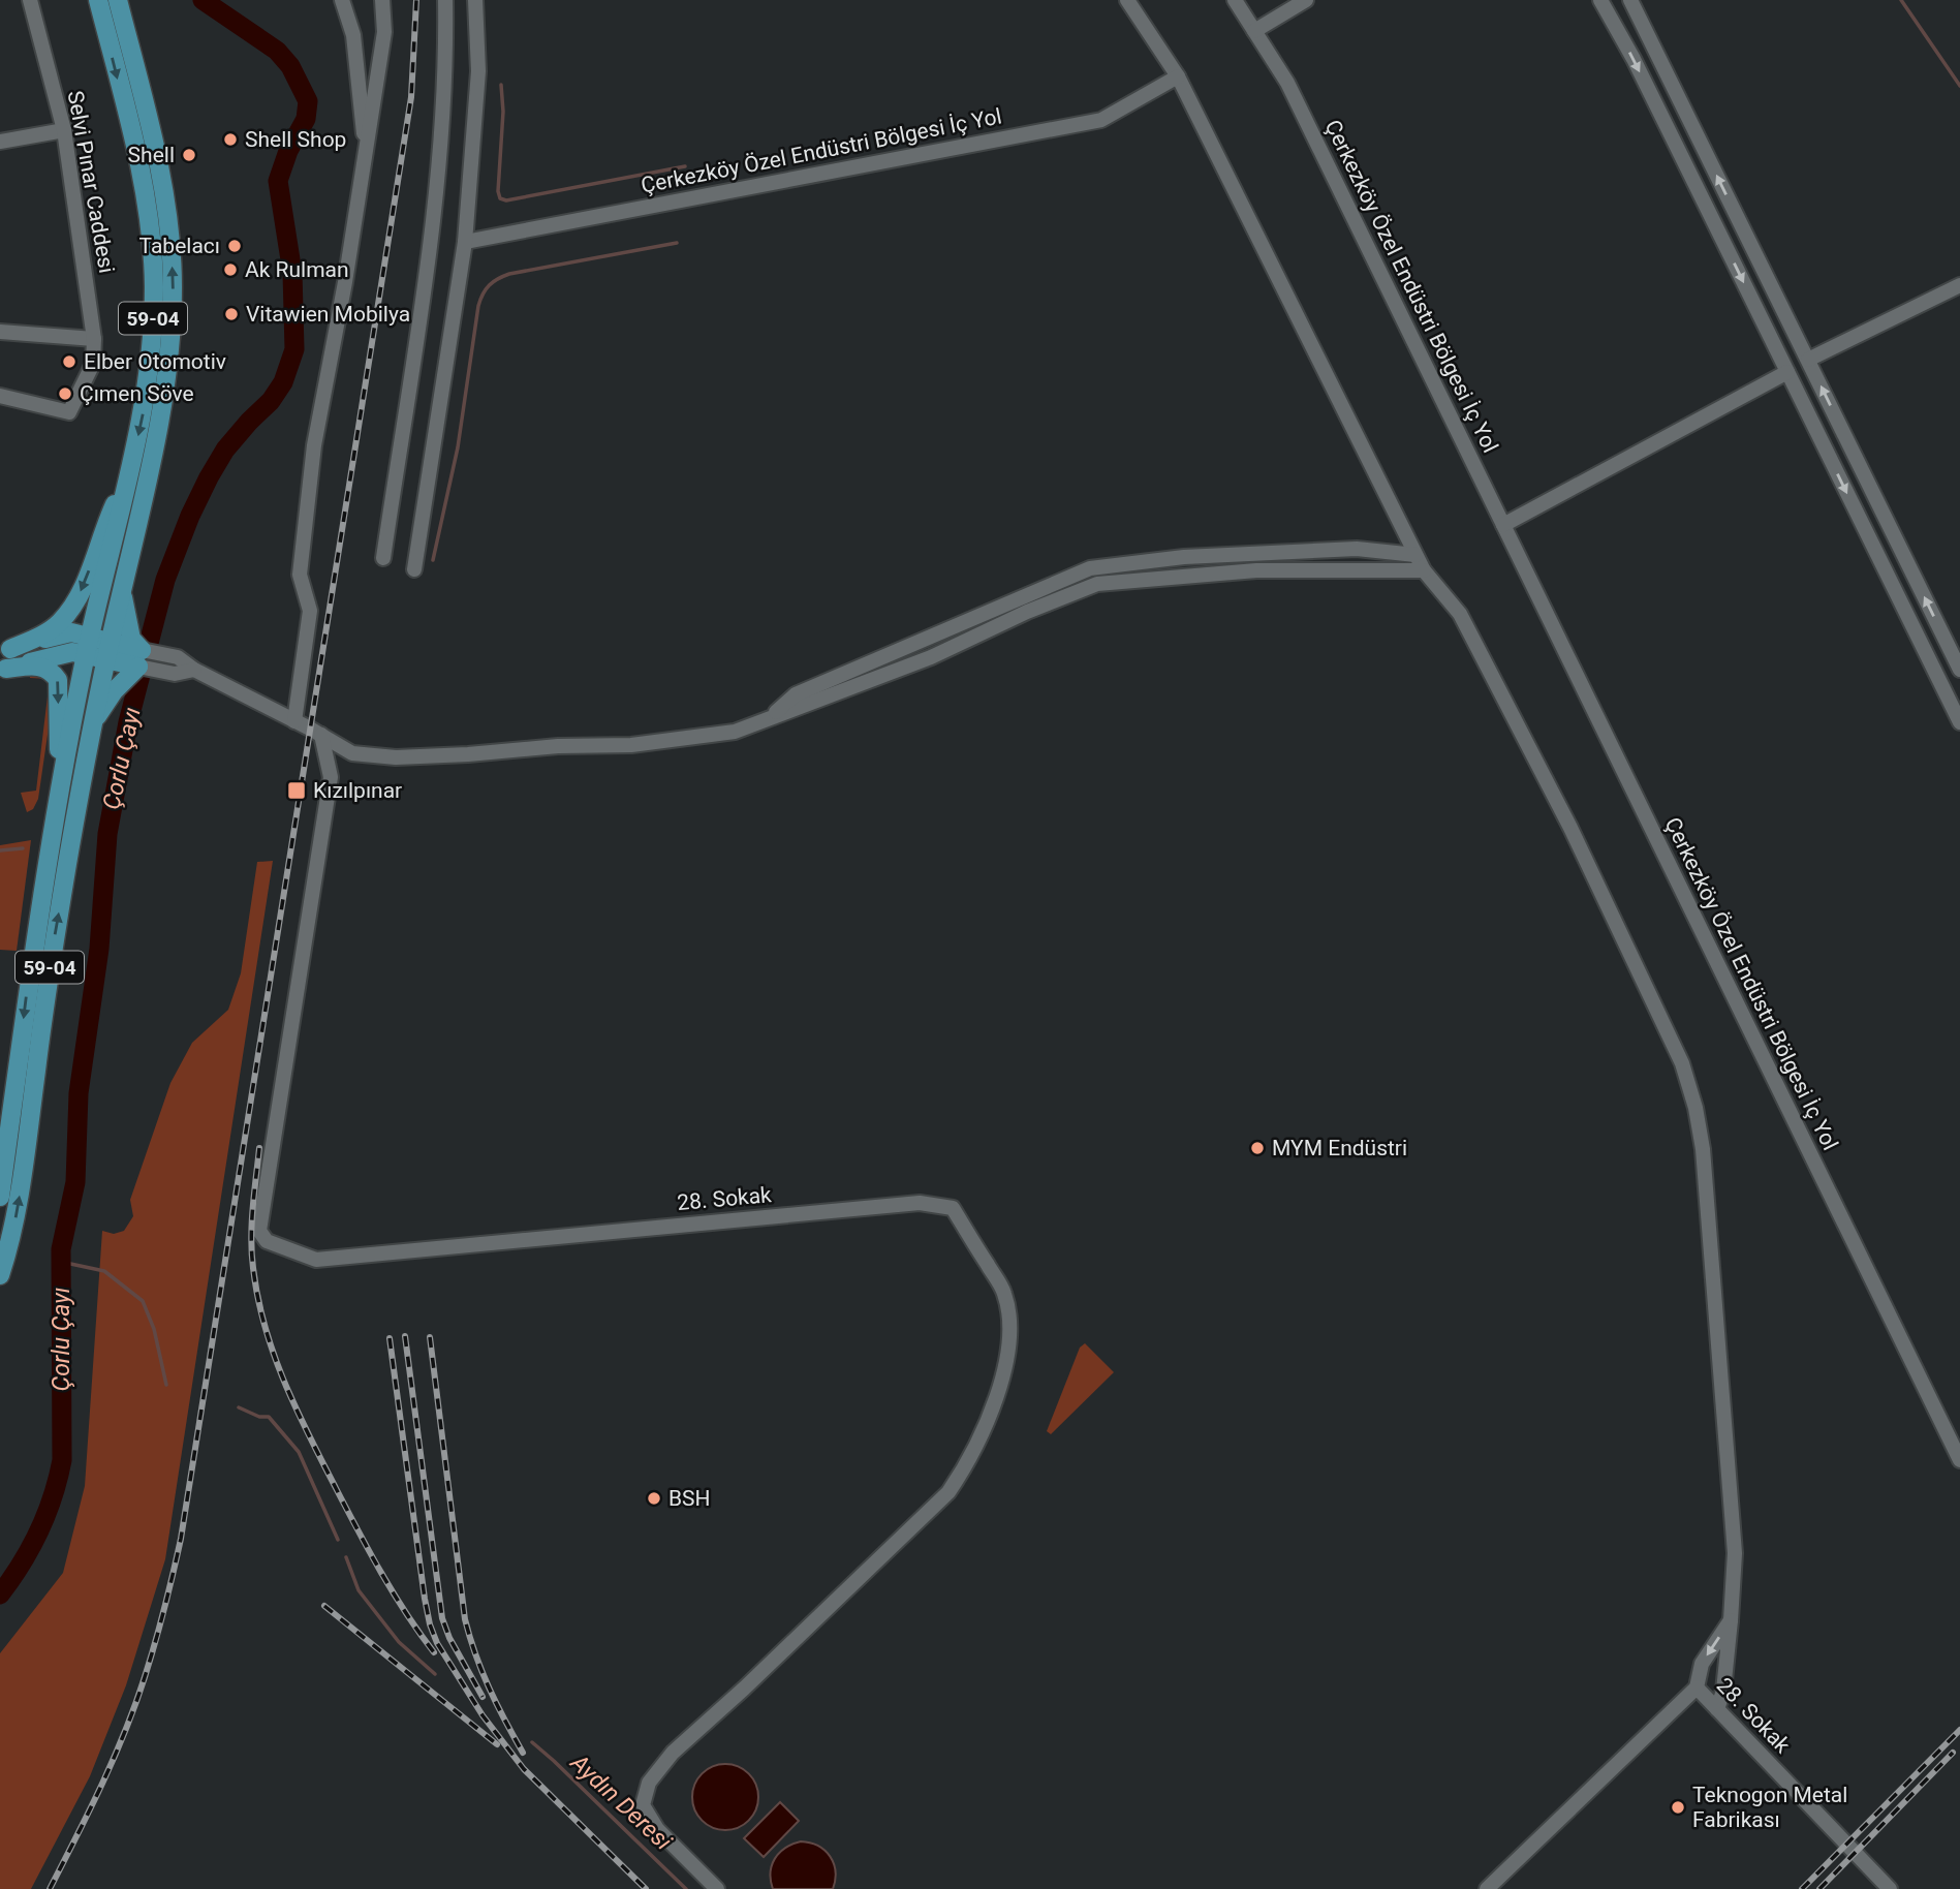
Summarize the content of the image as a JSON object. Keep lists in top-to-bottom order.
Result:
{
  "streets": {
    "main road": ["59-04"],
    "street": ["Çerkezköy Özel Endüstri Bölgesi İç Yol", "Selvi Pınar Caddesi", "28. Sokak"]
  },
  "water": ["Çorlu Çayı", "Aydın Deresi"],
  "places": {
    "other": [
      "Shell Shop",
      "Shell",
      "Tabelacı",
      "Ak Rulman",
      "Vitawien Mobilya",
      "Elber Otomotiv",
      "Çımen Söve",
      "MYM Endüstri",
      "BSH",
      "Teknogon Metal Fabrikası"
    ],
    "transit": ["Kızılpınar"]
  }
}
